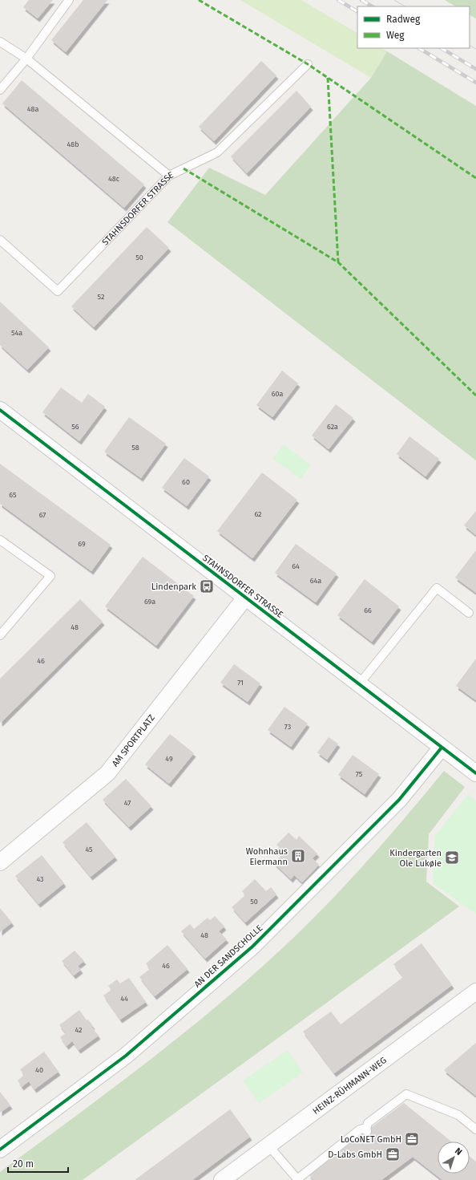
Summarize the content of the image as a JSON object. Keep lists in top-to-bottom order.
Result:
{
  "streets": {
    "street": [
      "STAHNSDORFER STRASSE",
      "AM SPORTPLATZ",
      "AN DER SANDSCHOLLE",
      "HEINZ-RÜHMANN-WEG"
    ]
  },
  "crossings": [
    ["STAHNSDORFER STRASSE", "AM SPORTPLATZ"],
    ["STAHNSDORFER STRASSE", "AN DER SANDSCHOLLE"]
  ],
  "places": {
    "bus stop": ["Lindenpark"],
    "building": ["Wohnhaus Eiermann"],
    "school or university": ["Kindergarten Ole Lukøie"],
    "office": ["LoCoNET GmbH", "D-Labs GmbH"]
  },
  "house_numbers": [
    "48a",
    "48b",
    "48c",
    "50",
    "52",
    "54a",
    "60a",
    "56",
    "62a",
    "58",
    "60",
    "65",
    "62",
    "67",
    "69",
    "64",
    "64a",
    "69a",
    "66",
    "48",
    "46",
    "71",
    "73",
    "49",
    "75",
    "47",
    "45",
    "43",
    "50",
    "48",
    "46",
    "44",
    "42",
    "40"
  ],
  "legend": ["Radweg", "Weg"],
  "scale_bar": "20 m",
  "north": "top right"
}
